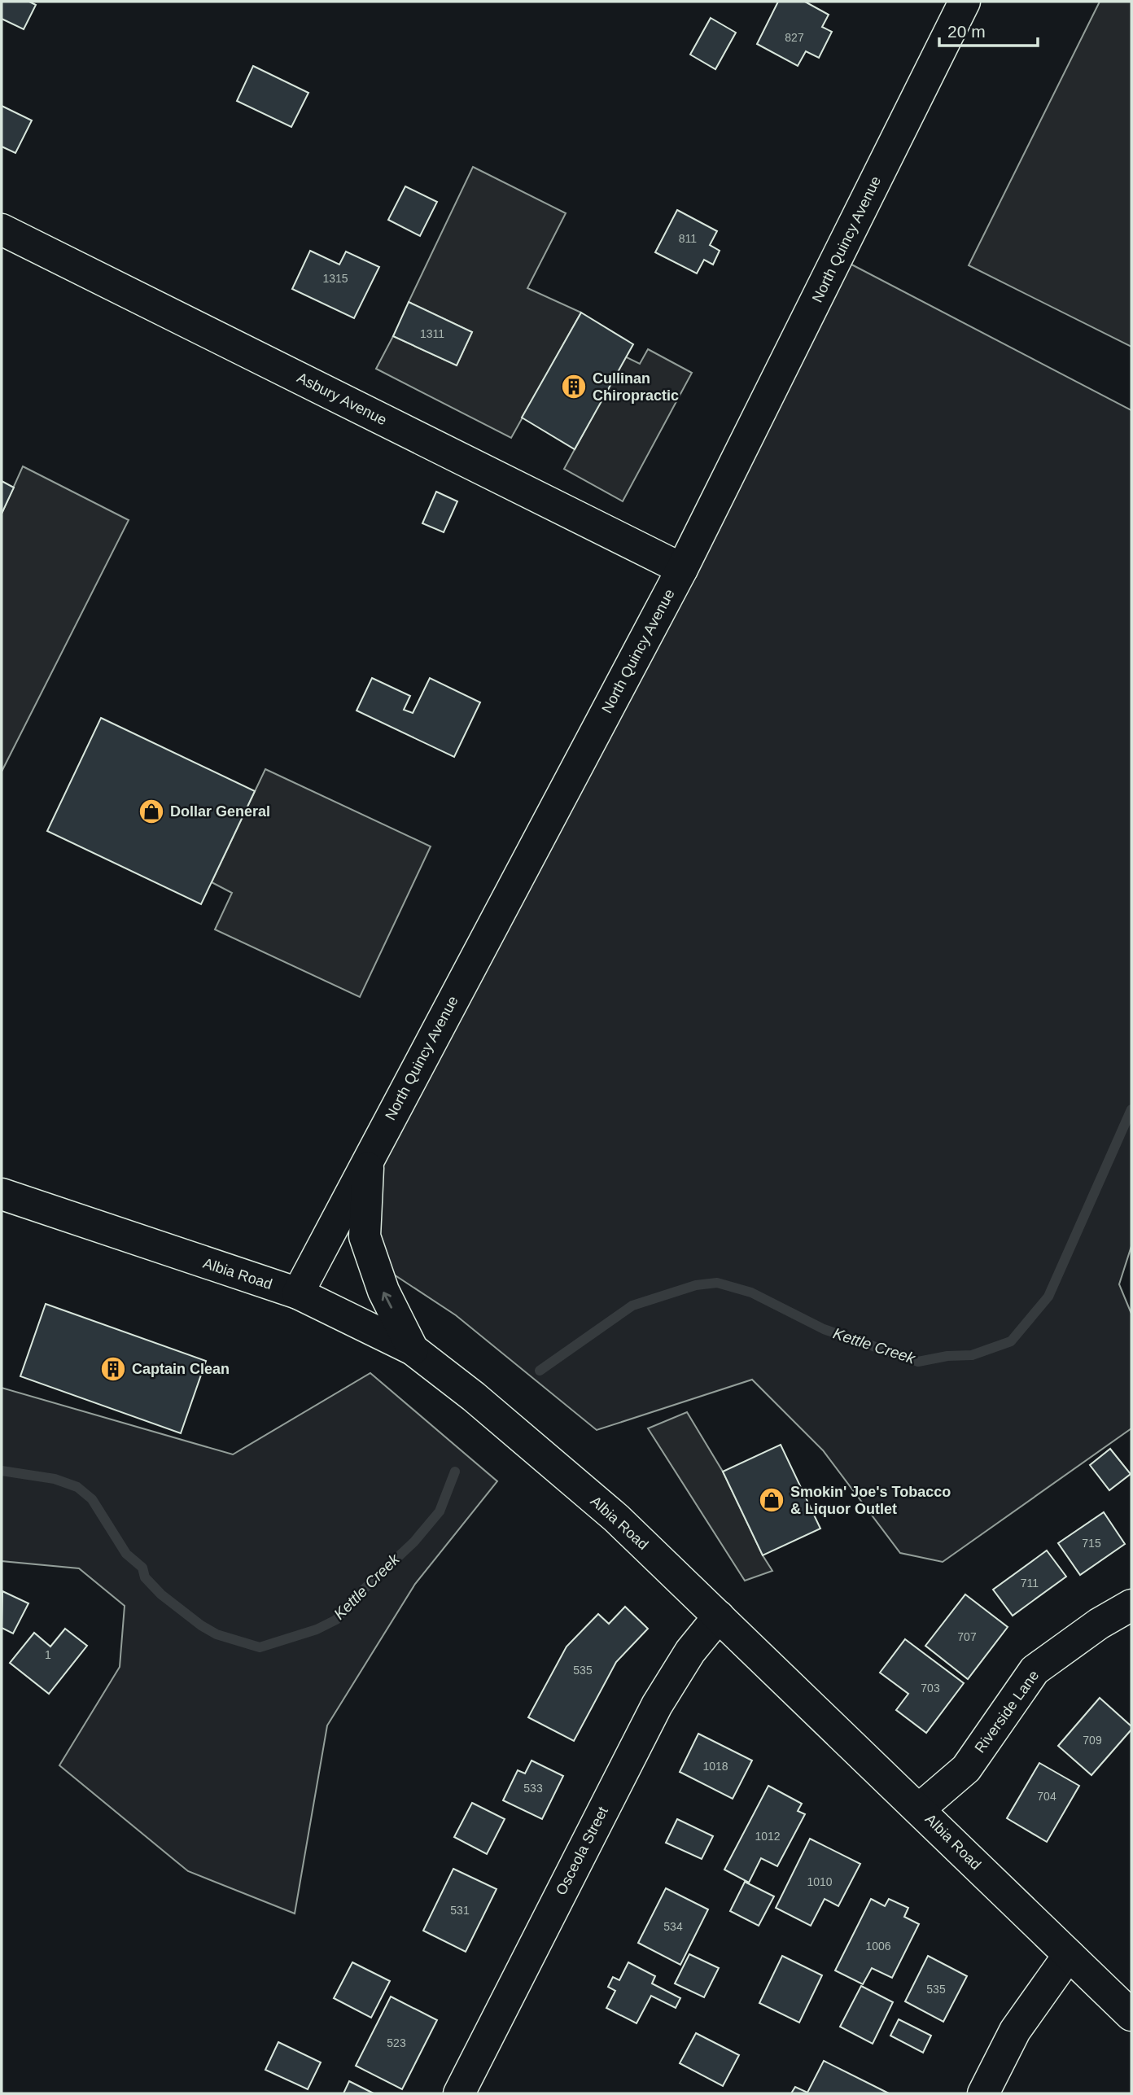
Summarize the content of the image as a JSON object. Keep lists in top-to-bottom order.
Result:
{
  "streets": {
    "main road": [
      "North Quincy Avenue",
      "Asbury Avenue",
      "Albia Road",
      "Riverside Lane",
      "Osceola Street"
    ]
  },
  "crossings": [
    ["North Quincy Avenue", "Asbury Avenue"],
    ["North Quincy Avenue", "Albia Road"],
    ["Albia Road", "Riverside Lane"],
    ["Albia Road", "Osceola Street"]
  ],
  "water": ["Kettle Creek"],
  "places": {
    "building": ["Cullinan Chiropractic", "Captain Clean"],
    "shop": ["Dollar General", "Smokin' Joe's Tobacco & Liquor Outlet"]
  },
  "house_numbers": [
    "827",
    "811",
    "1315",
    "1311",
    "715",
    "711",
    "707",
    "1",
    "535",
    "703",
    "709",
    "1018",
    "533",
    "704",
    "1012",
    "1010",
    "531",
    "534",
    "1006",
    "535",
    "523"
  ],
  "scale_bar": "20 m"
}
